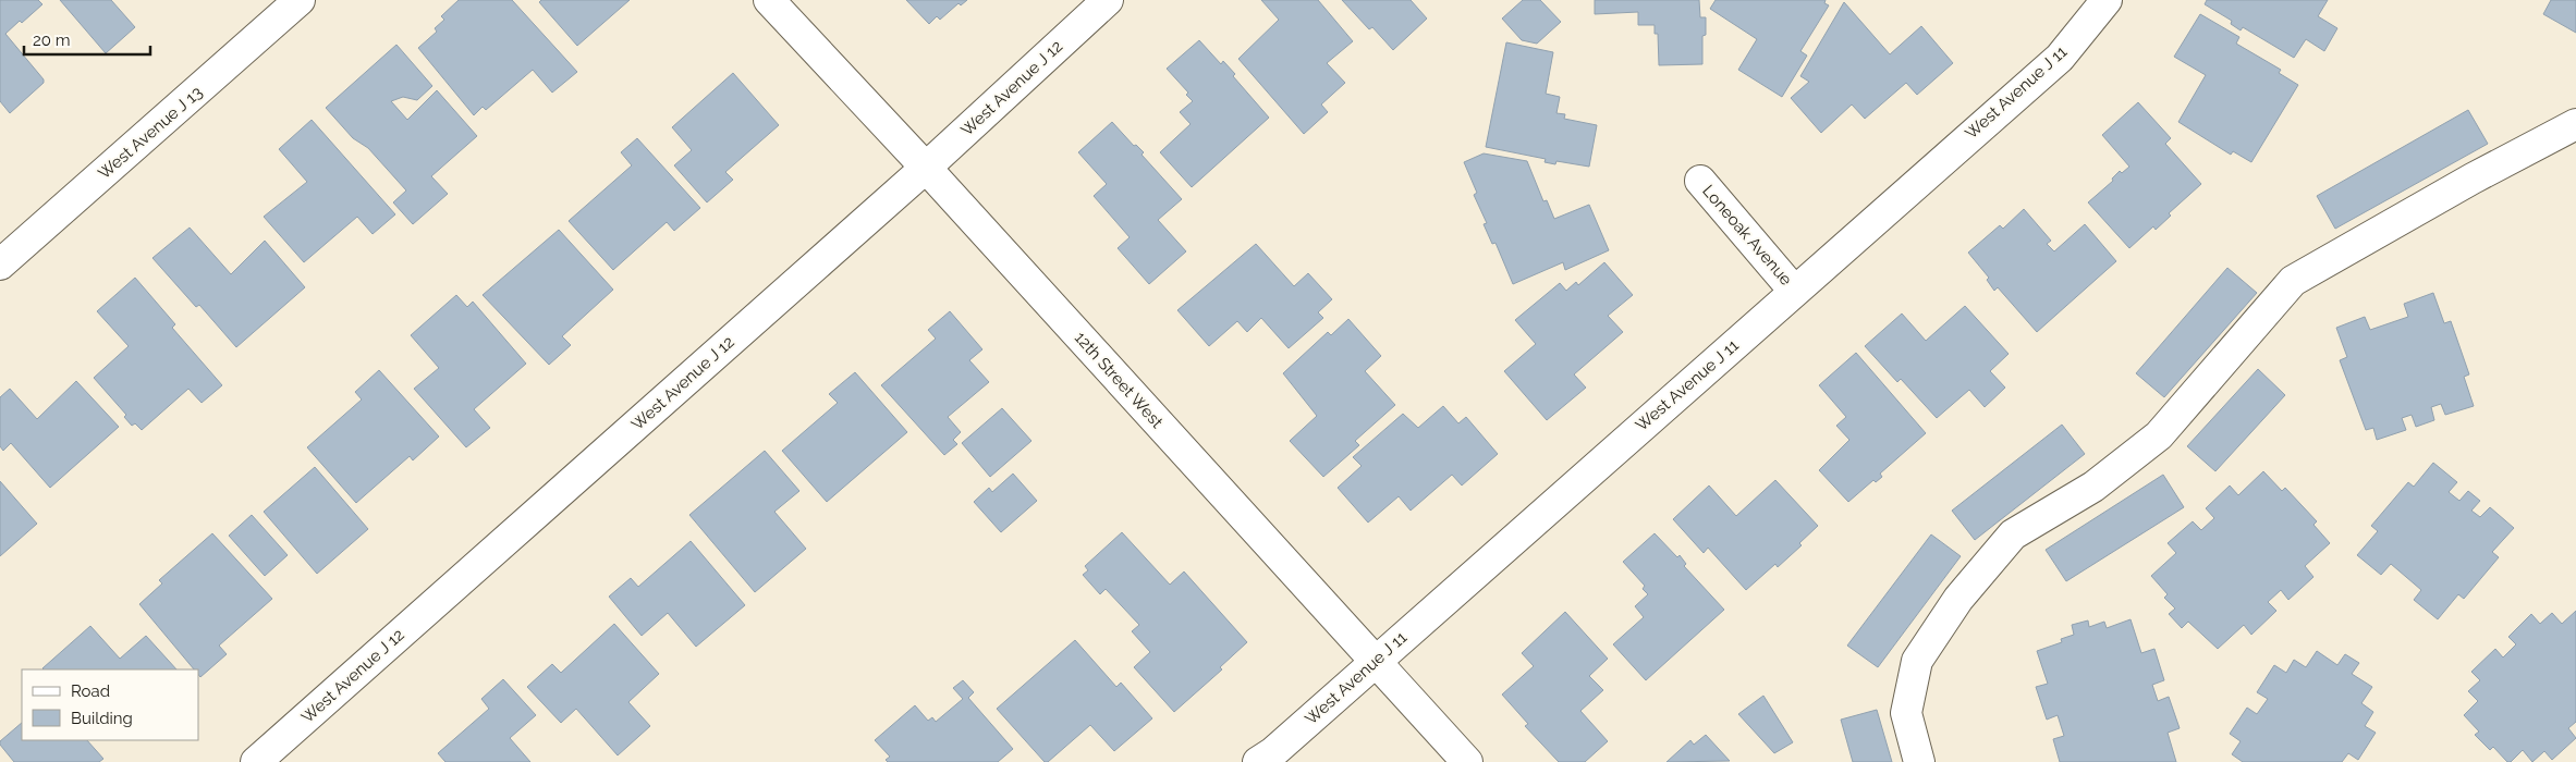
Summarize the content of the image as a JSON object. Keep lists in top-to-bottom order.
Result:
{
  "streets": {
    "street": [
      "West Avenue J 12",
      "West Avenue J 11",
      "West Avenue J 13",
      "Loneoak Avenue",
      "12th Street West"
    ]
  },
  "crossings": [
    ["West Avenue J 12", "12th Street West"],
    ["West Avenue J 11", "Loneoak Avenue"],
    ["West Avenue J 11", "12th Street West"]
  ],
  "legend": ["Road", "Building"],
  "scale_bar": "20 m"
}
